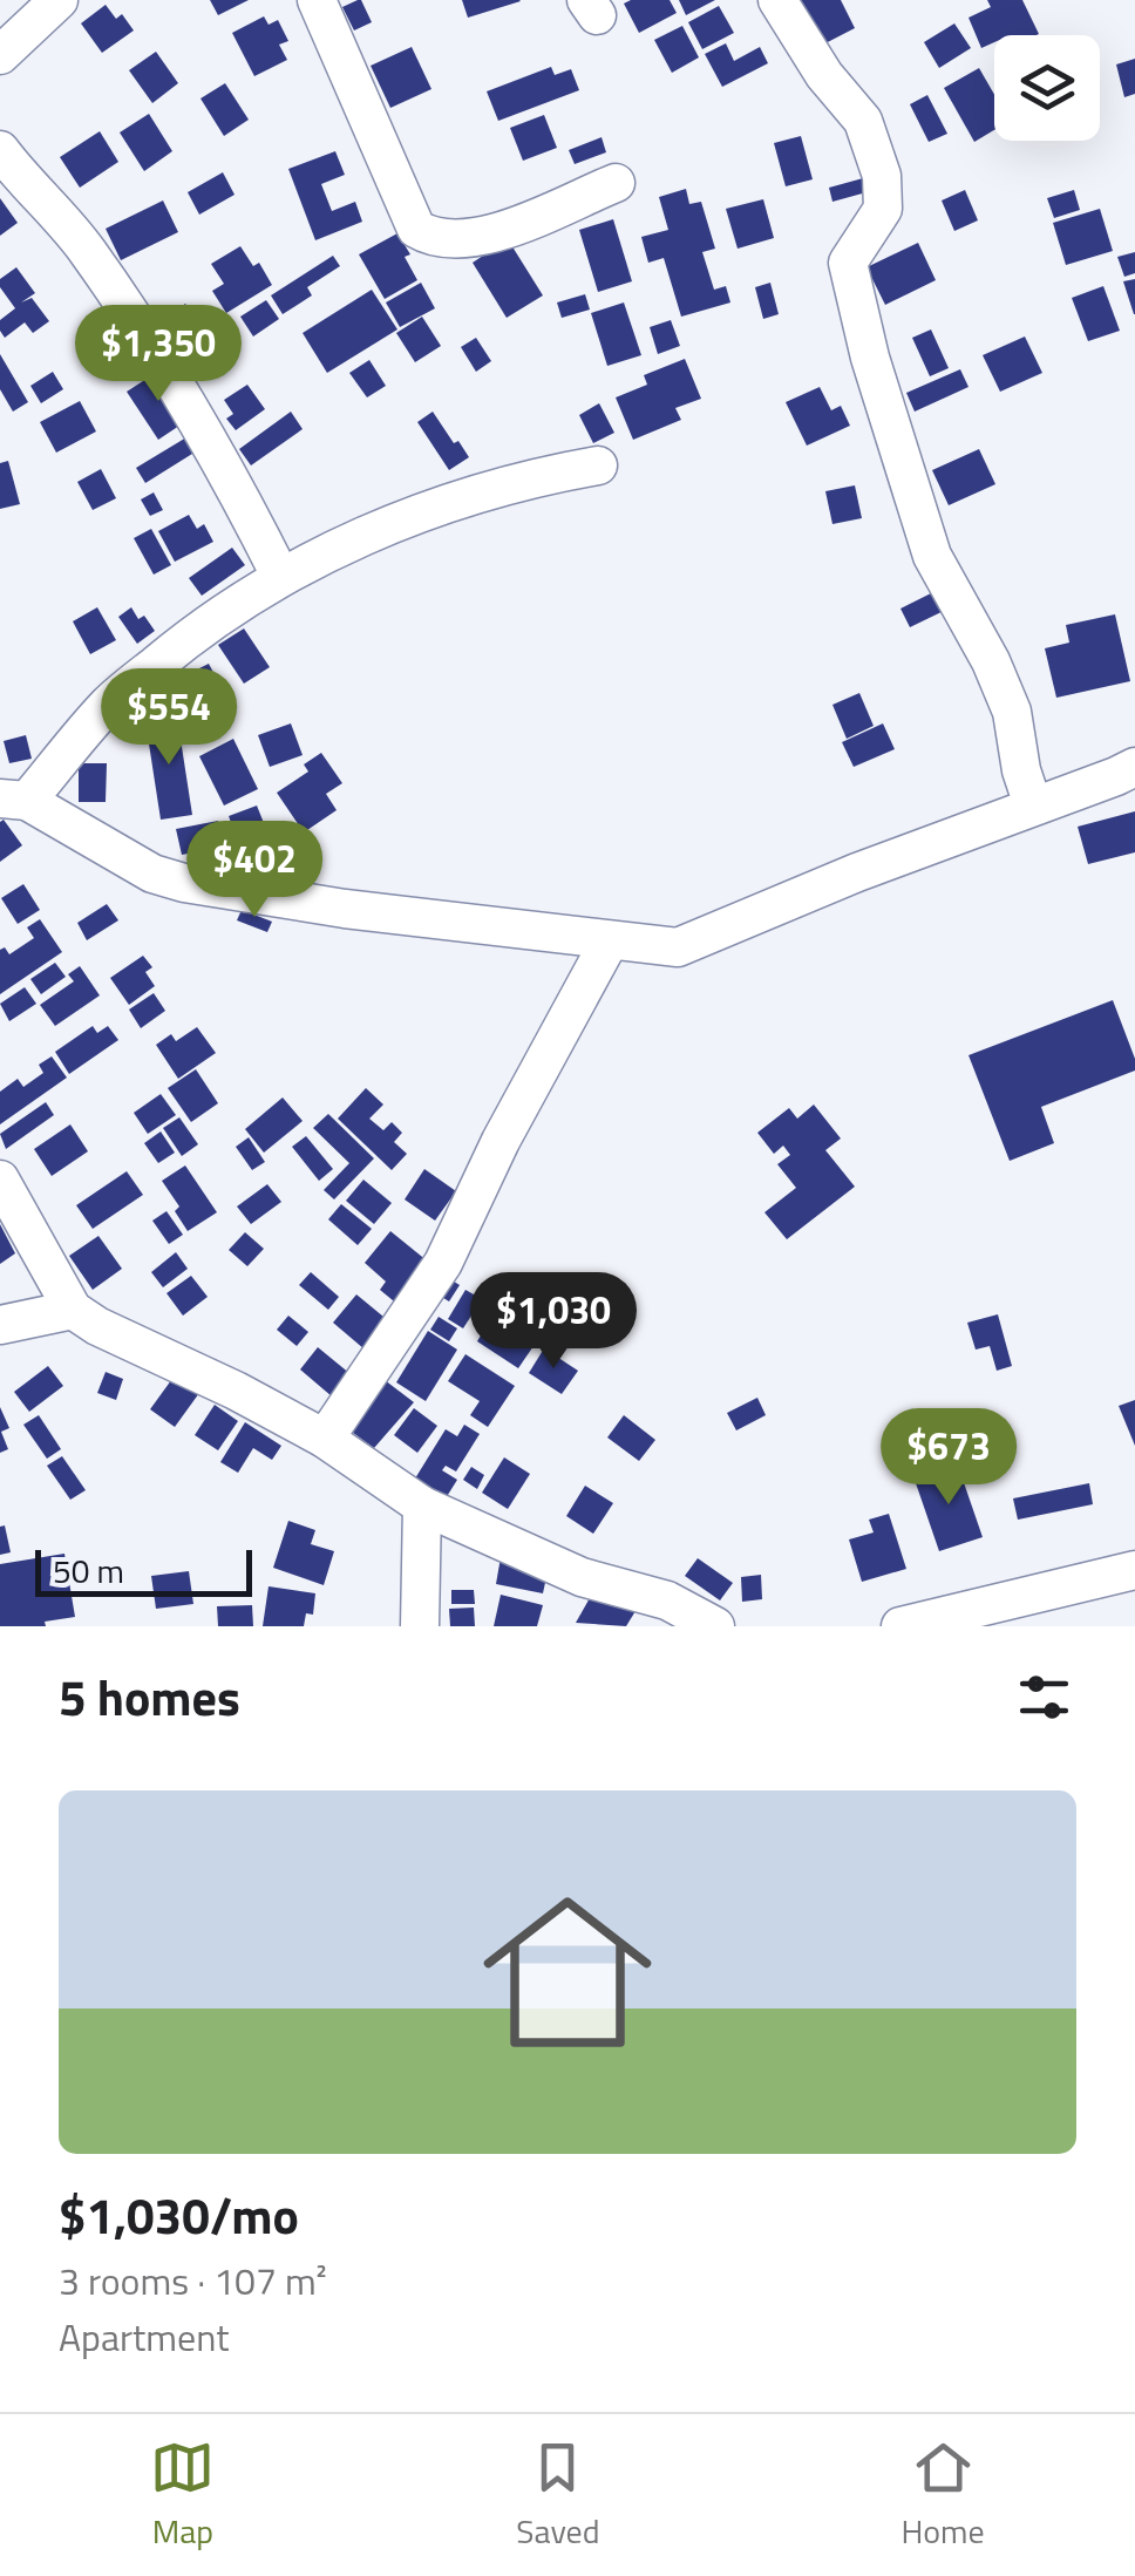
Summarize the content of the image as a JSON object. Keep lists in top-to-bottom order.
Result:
{
  "scale_bar": "50 m",
  "page": {
    "price": [
      "$1,350",
      "$554",
      "$402",
      "$1,030",
      "$673"
    ],
    "scale": "50 m",
    "heading": "5 homes",
    "list": [
      {
        "name": "$1,030/mo",
        "note": "3 rooms · 107 m² · Apartment"
      }
    ],
    "tabs": ["Map", "Saved", "Home"]
  }
}
